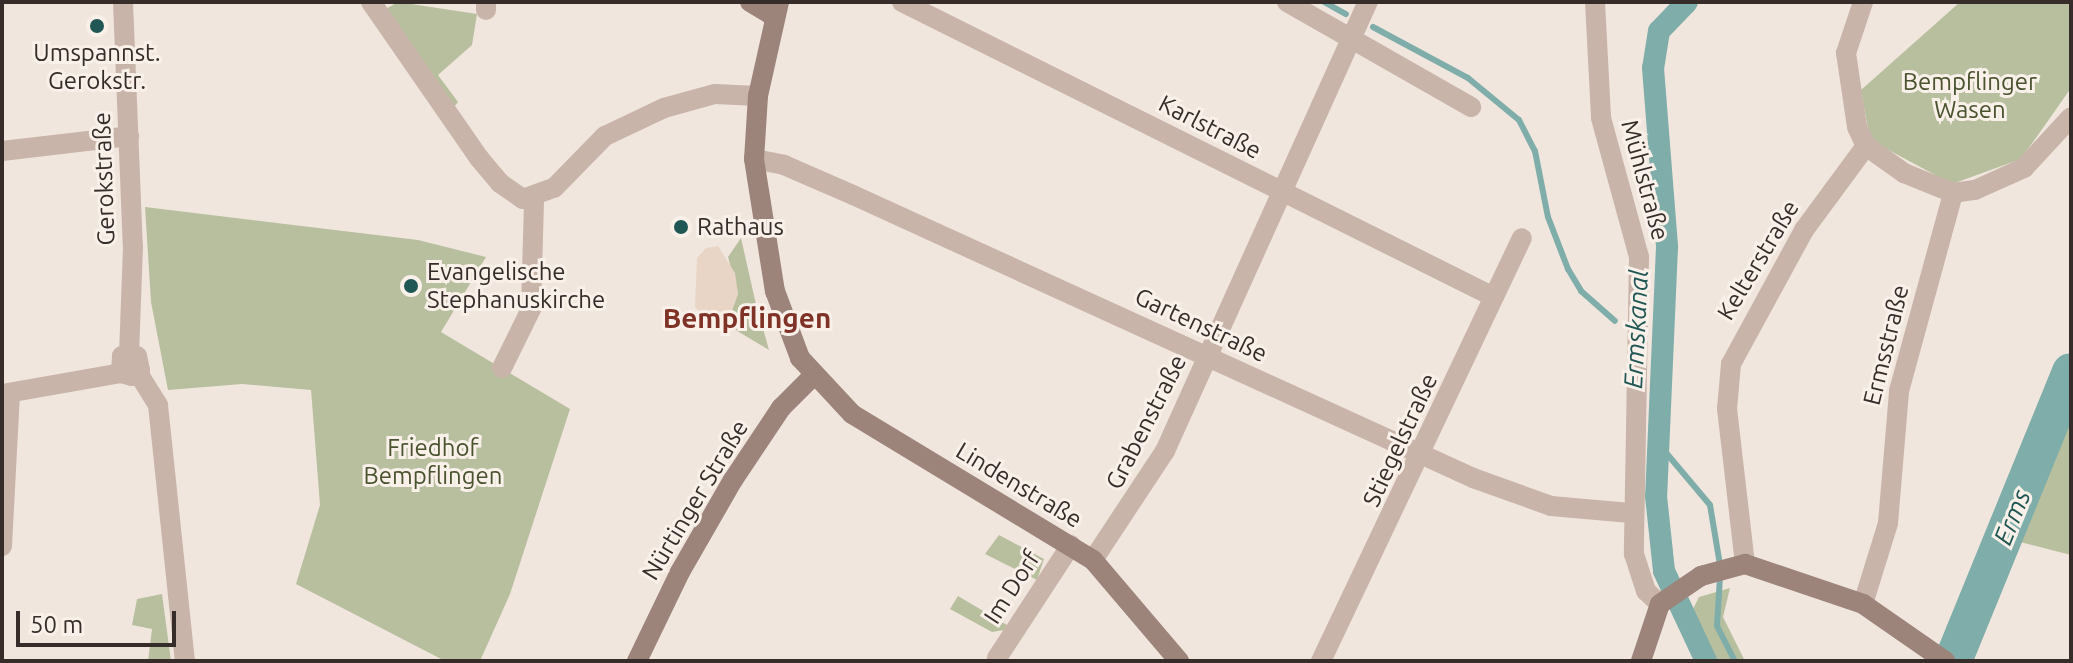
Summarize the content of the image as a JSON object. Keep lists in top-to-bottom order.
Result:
{
  "streets": {
    "street": [
      "Karlstraße",
      "Gerokstraße",
      "Mühlstraße",
      "Kelterstraße",
      "Gartenstraße",
      "Ermsstraße",
      "Grabenstraße",
      "Stiegelstraße",
      "Lindenstraße",
      "Nürtinger Straße",
      "Im Dorf"
    ]
  },
  "crossings": [
    ["Karlstraße", "Grabenstraße"],
    ["Karlstraße", "Stiegelstraße"],
    ["Mühlstraße", "Gartenstraße"],
    ["Gartenstraße", "Grabenstraße"],
    ["Gartenstraße", "Stiegelstraße"],
    ["Gartenstraße", "Lindenstraße"],
    ["Grabenstraße", "Lindenstraße"],
    ["Lindenstraße", "Nürtinger Straße"],
    ["Lindenstraße", "Im Dorf"]
  ],
  "districts": ["Bempflingen"],
  "water": ["Ermskanal", "Erms"],
  "parks": ["Bempflinger Wasen", "Friedhof Bempflingen"],
  "places": ["Umspannst. Gerokstr.", "Rathaus", "Evangelische Stephanuskirche"],
  "scale_bar": "50 m"
}
